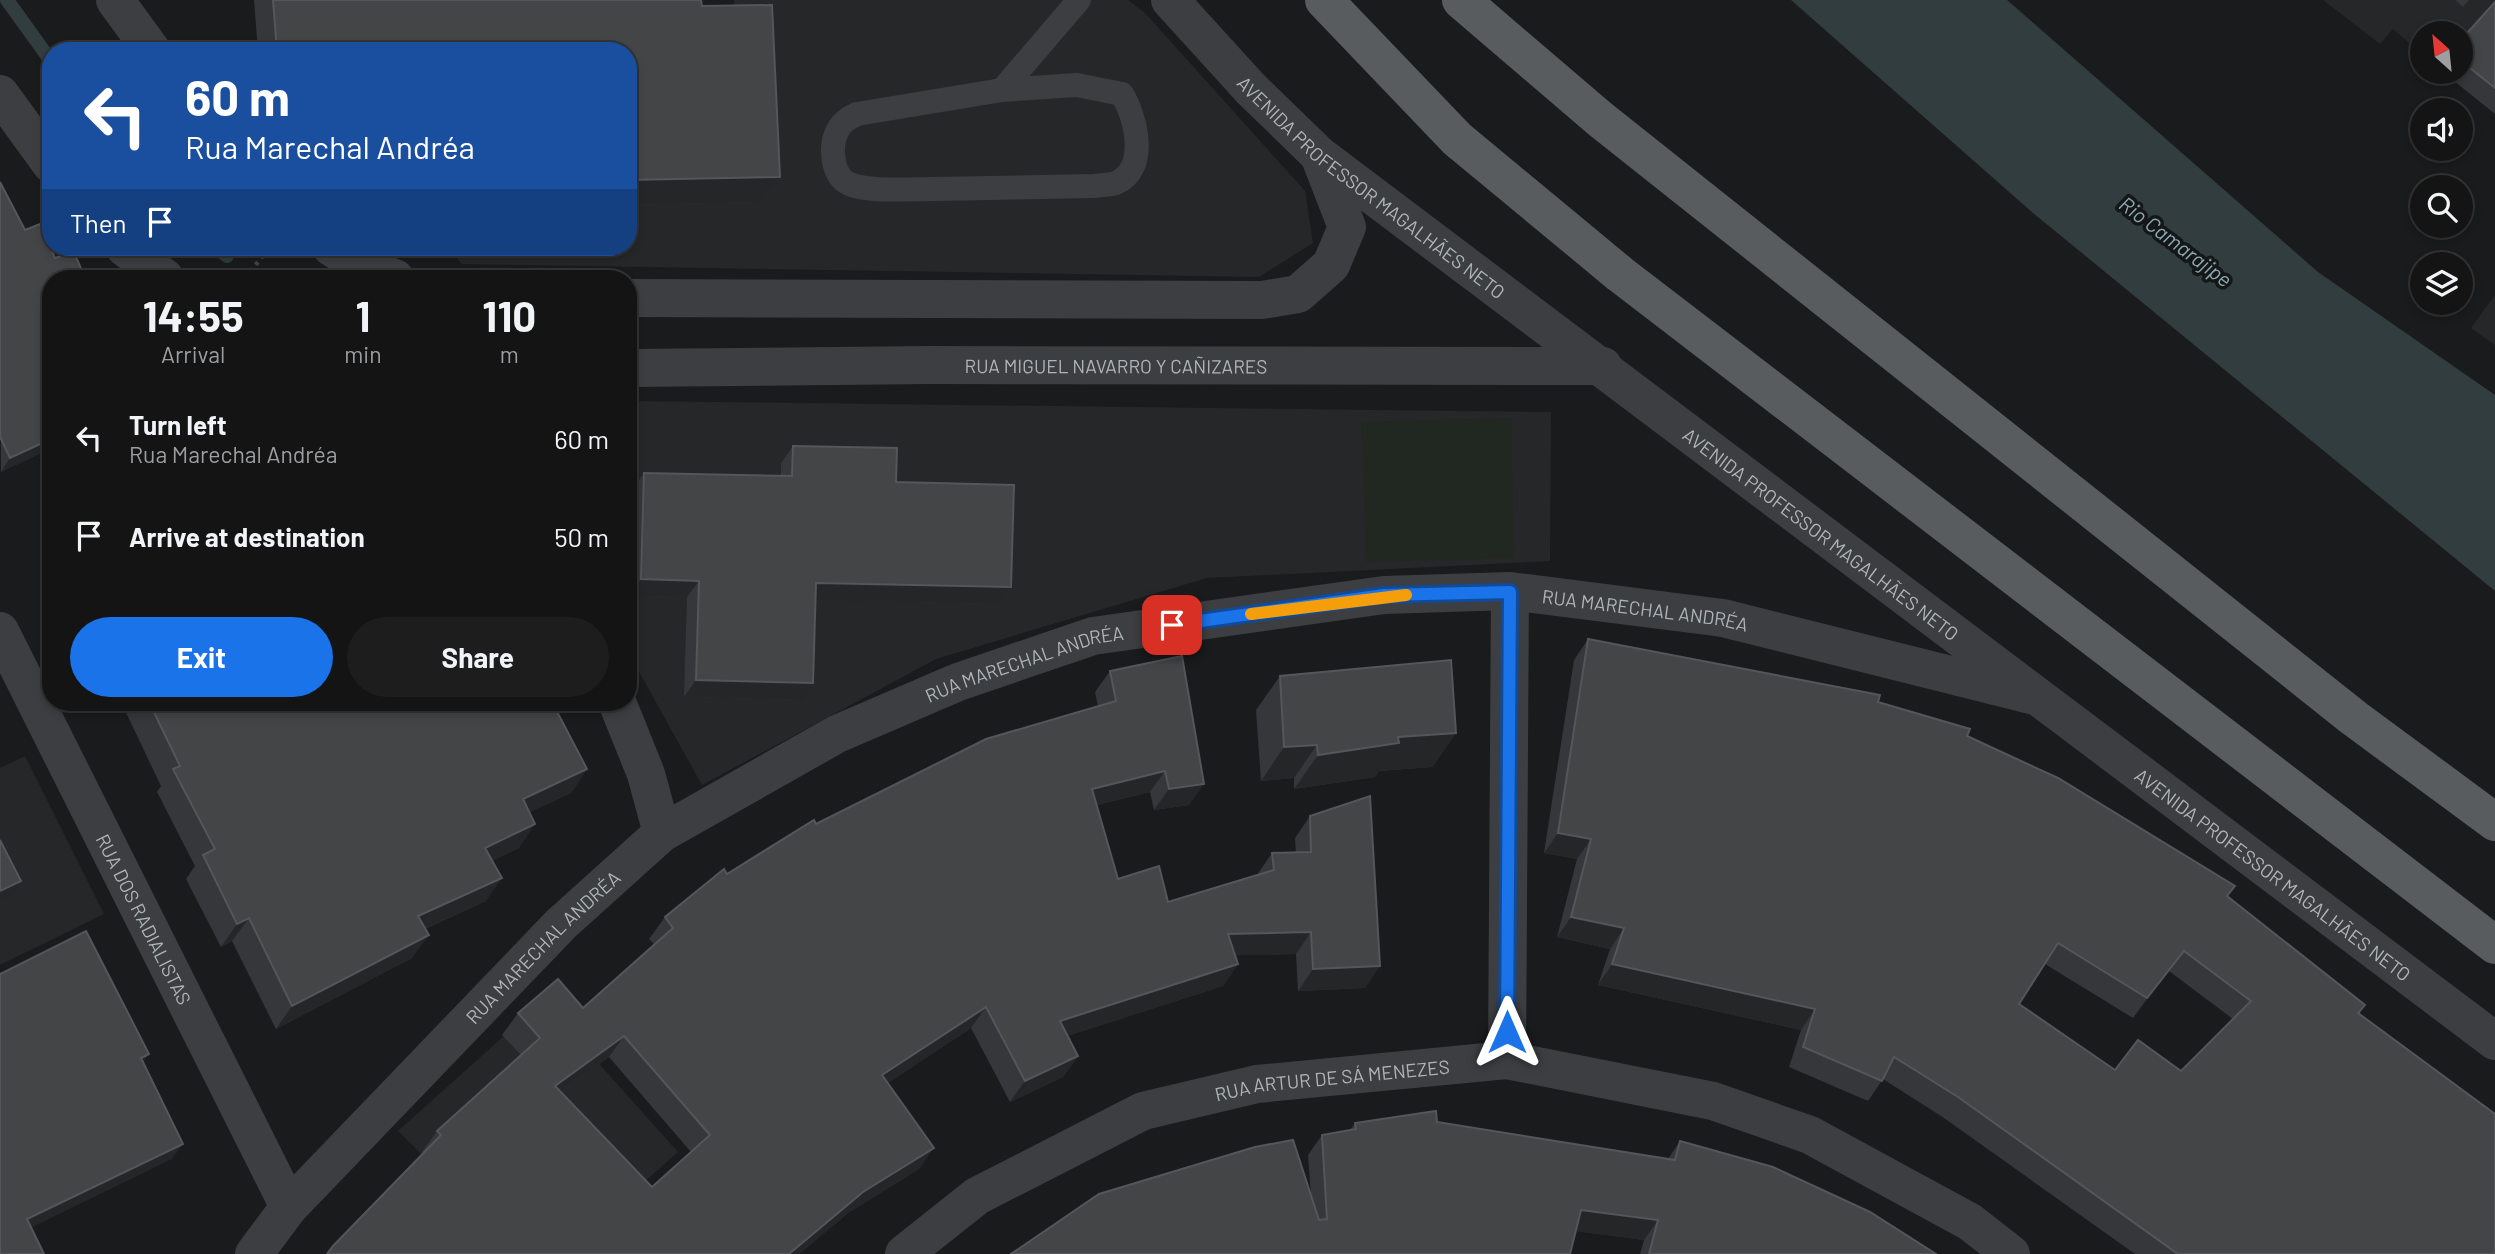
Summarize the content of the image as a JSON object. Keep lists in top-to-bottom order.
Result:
{
  "streets": {
    "street": [
      "AVENIDA PROFESSOR MAGALHÃES NETO",
      "RUA MIGUEL NAVARRO Y CAÑIZARES",
      "RUA MARECHAL ANDRÉA",
      "RUA DOS RADIALISTAS",
      "RUA ARTUR DE SÁ MENEZES"
    ]
  },
  "crossings": [
    ["AVENIDA PROFESSOR MAGALHÃES NETO", "RUA MIGUEL NAVARRO Y CAÑIZARES"],
    ["AVENIDA PROFESSOR MAGALHÃES NETO", "RUA MARECHAL ANDRÉA"],
    ["RUA MARECHAL ANDRÉA", "RUA DOS RADIALISTAS"]
  ],
  "water": ["Rio Camarajipe"],
  "north": "top left",
  "page": {
    "turn": ["60 m", "Rua Marechal Andréa"],
    "then": "Then",
    "eta": [
      "14:55",
      "Arrival",
      "1",
      "min",
      "110",
      "m"
    ],
    "list": [
      {
        "name": "Turn left",
        "note": "Rua Marechal Andréa",
        "value": "60 m"
      },
      {
        "name": "Arrive at destination",
        "value": "50 m"
      }
    ],
    "buttons": ["Exit", "Share"]
  }
}
